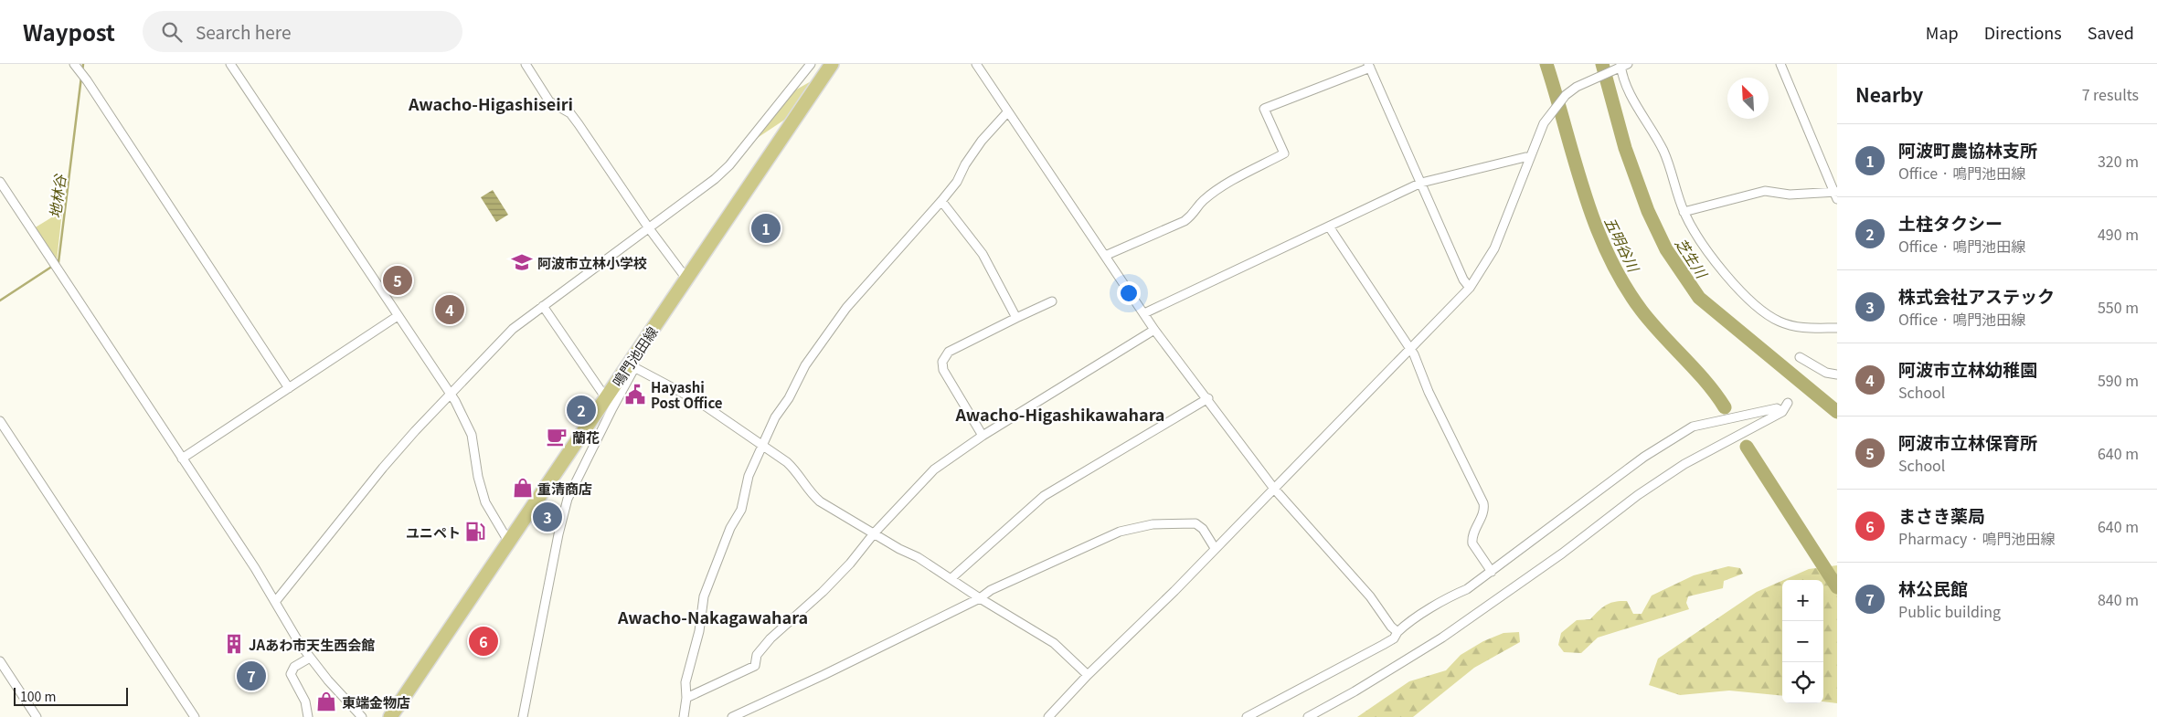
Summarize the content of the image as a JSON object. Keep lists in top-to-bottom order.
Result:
{
  "streets": {
    "main road": ["鳴門池田線"]
  },
  "districts": ["Awacho-Higashiseiri", "Awacho-Higashikawahara", "Awacho-Nakagawahara"],
  "water": ["地林谷", "五明谷川", "芝生川"],
  "places": {
    "school or university": ["阿波市立林小学校"],
    "public building": ["Hayashi Post Office"],
    "cafe": ["蘭花"],
    "shop": ["重清商店", "東端金物店"],
    "fuel station": ["ユニペト"],
    "building": ["JAあわ市天生西会館"]
  },
  "scale_bar": "100 m",
  "north": "top left",
  "page": {
    "header": "Waypost",
    "search": "Search here",
    "nav": ["Map", "Directions", "Saved"],
    "heading": ["Nearby", "7 results"],
    "list": [
      {
        "mark": "1",
        "name": "阿波町農協林支所",
        "note": "Office · 鳴門池田線",
        "value": "320 m"
      },
      {
        "mark": "2",
        "name": "土柱タクシー",
        "note": "Office · 鳴門池田線",
        "value": "490 m"
      },
      {
        "mark": "3",
        "name": "株式会社アステック",
        "note": "Office · 鳴門池田線",
        "value": "550 m"
      },
      {
        "mark": "4",
        "name": "阿波市立林幼稚園",
        "note": "School",
        "value": "590 m"
      },
      {
        "mark": "5",
        "name": "阿波市立林保育所",
        "note": "School",
        "value": "640 m"
      },
      {
        "mark": "6",
        "name": "まさき薬局",
        "note": "Pharmacy · 鳴門池田線",
        "value": "640 m"
      },
      {
        "mark": "7",
        "name": "林公民館",
        "note": "Public building",
        "value": "840 m"
      }
    ],
    "pins": [
      "1",
      "5",
      "4",
      "2",
      "3",
      "6",
      "7"
    ],
    "map_buttons": ["+", "−"],
    "scale": "100 m"
  }
}
